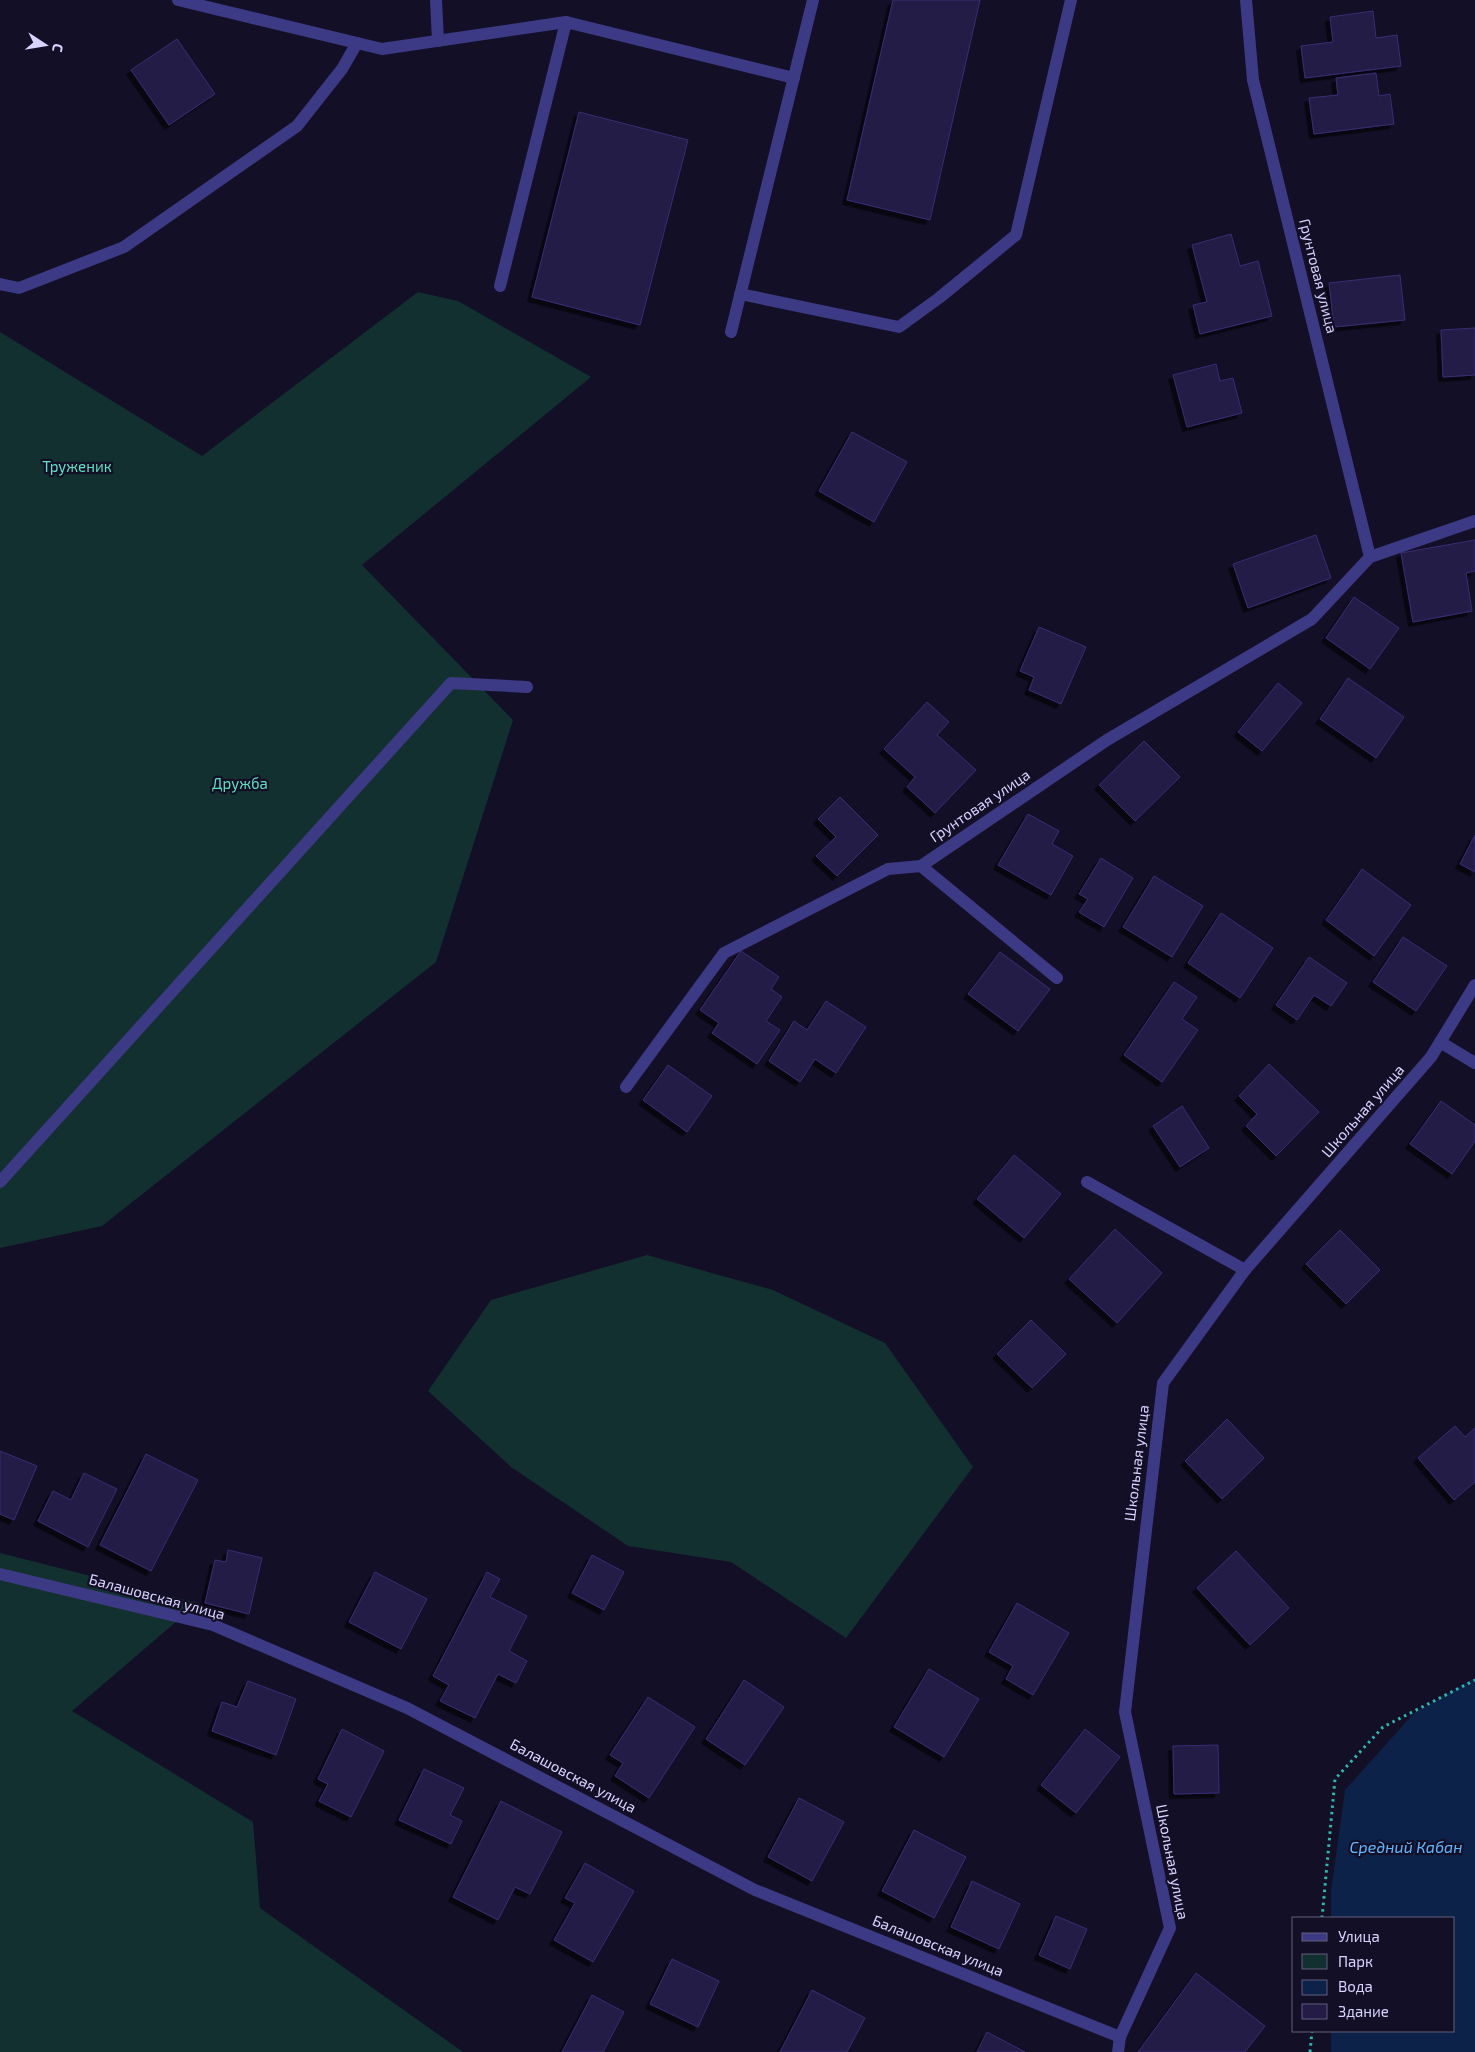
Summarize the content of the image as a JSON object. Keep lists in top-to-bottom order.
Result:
{
  "streets": {
    "street": ["Грунтовая улица", "Школьная улица", "Балашовская улица"]
  },
  "crossings": [
    ["Школьная улица", "Балашовская улица"]
  ],
  "water": ["Средний Кабан"],
  "parks": ["Труженик", "Дружба"],
  "legend": [
    "Улица",
    "Парк",
    "Вода",
    "Здание"
  ],
  "north": "right"
}
